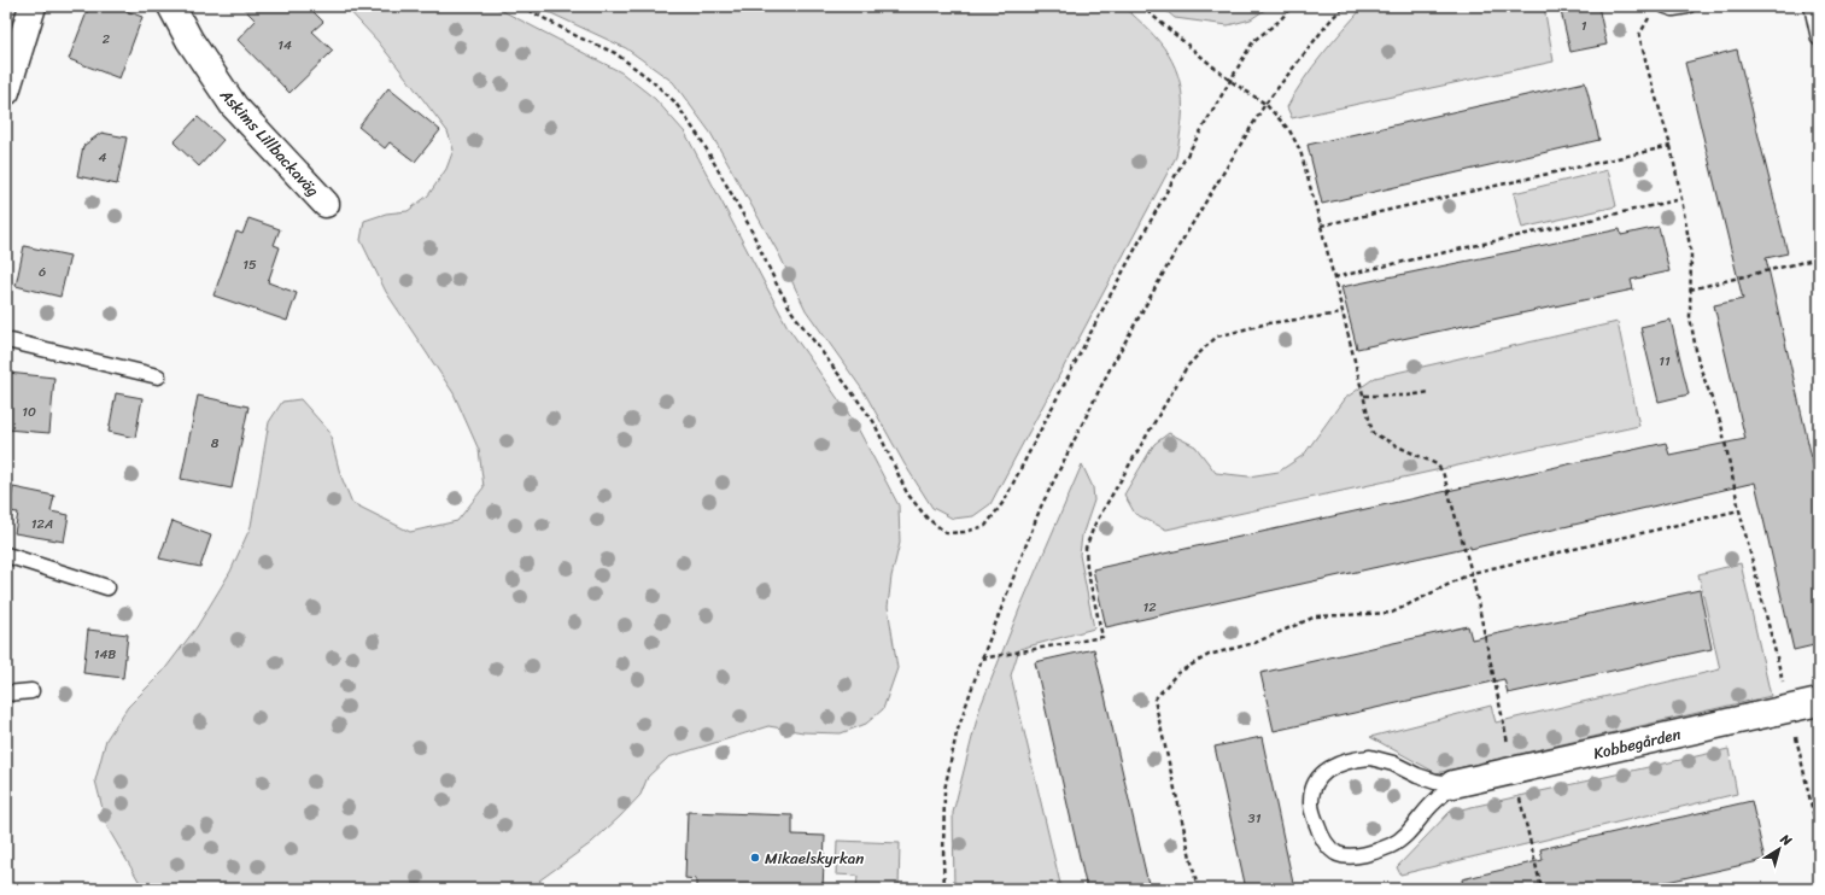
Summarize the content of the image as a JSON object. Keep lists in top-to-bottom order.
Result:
{
  "streets": {
    "street": ["Askims Lillbackaväg", "Kobbegården"]
  },
  "places": ["Mikaelskyrkan"],
  "house_numbers": [
    "1",
    "2",
    "14",
    "4",
    "15",
    "6",
    "11",
    "10",
    "8",
    "12A",
    "12",
    "14B",
    "31"
  ],
  "north": "top right"
}
